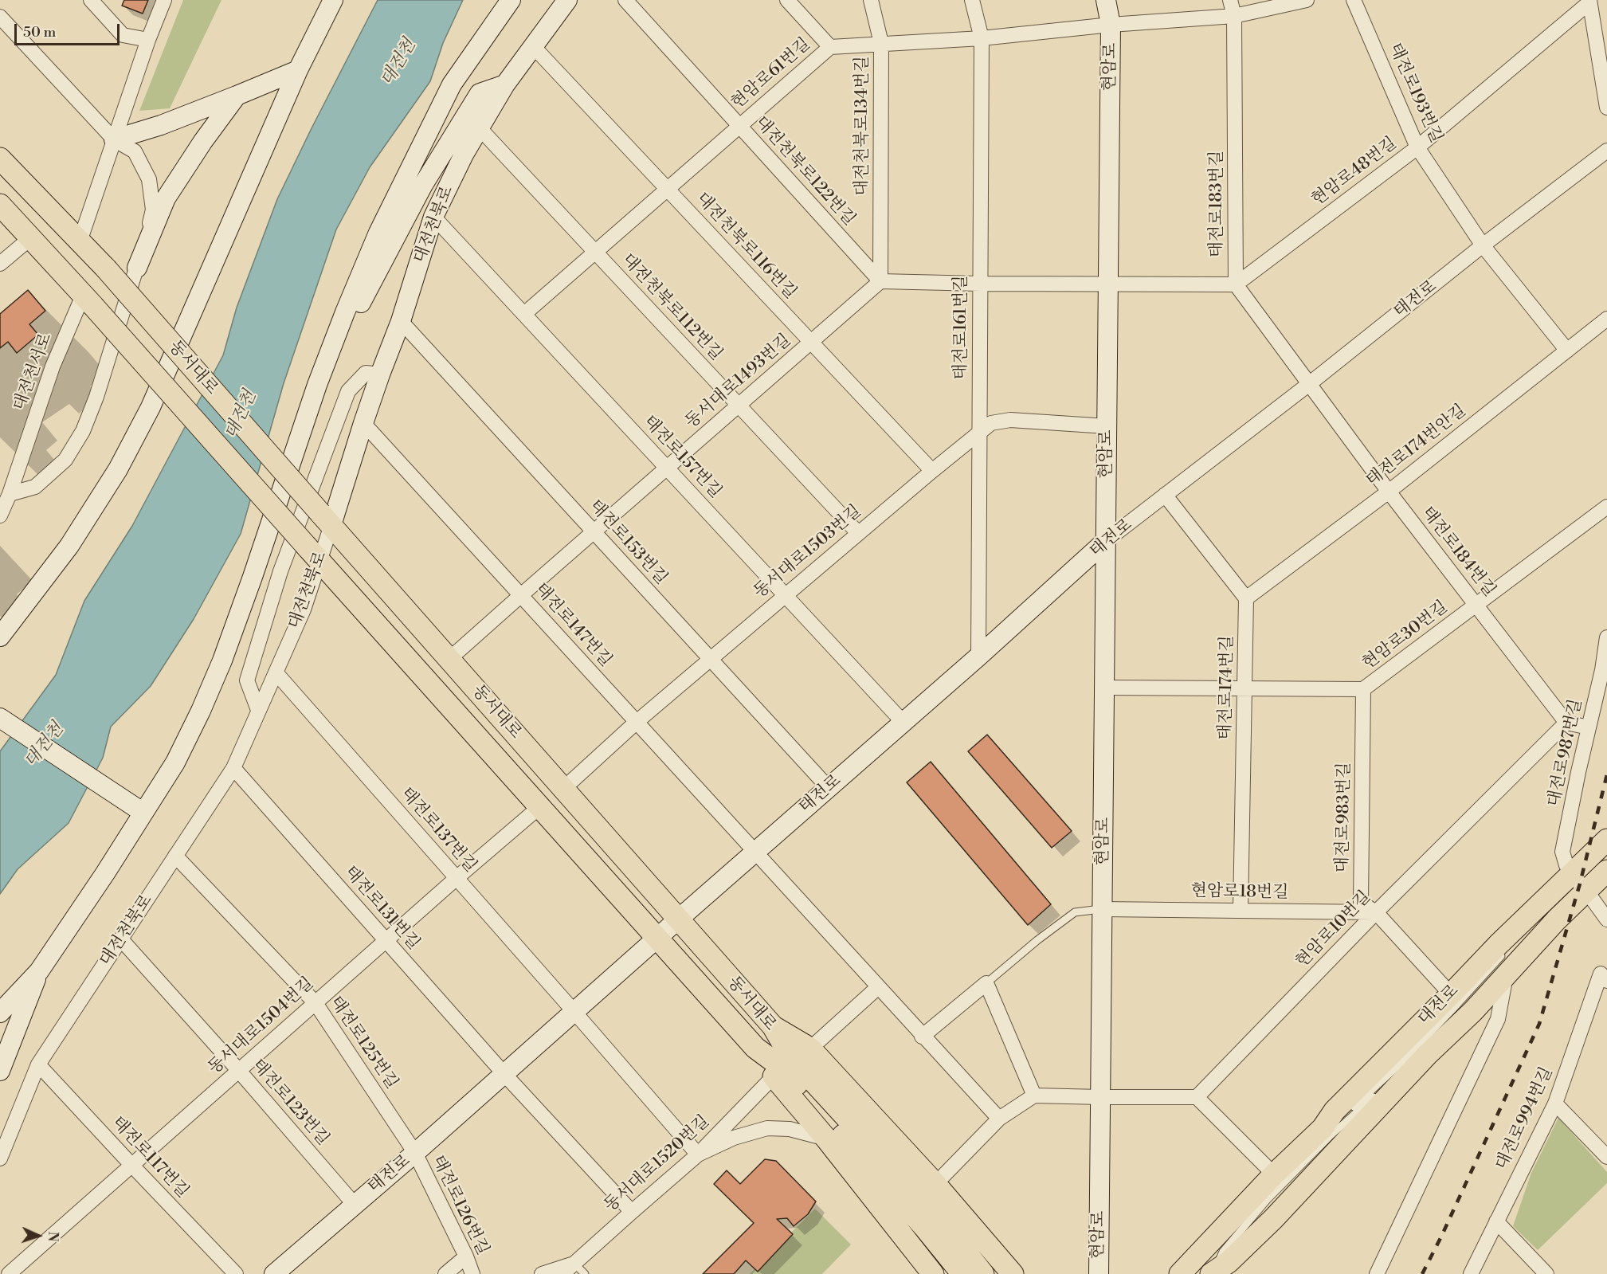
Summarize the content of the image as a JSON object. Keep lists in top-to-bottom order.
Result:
{
  "streets": {
    "main road": [
      "현암로",
      "대전천북로",
      "태전로",
      "동서대로",
      "대전로"
    ],
    "street": [
      "현암로61번길",
      "태전로193번길",
      "대전천북로134번길",
      "대전천북로122번길",
      "현암로48번길",
      "태전로183번길",
      "대전천북로116번길",
      "대전천북로112번길",
      "태전로161번길",
      "대전천서로",
      "동서대로1493번길",
      "태전로174번안길",
      "태전로157번길",
      "태전로153번길",
      "동서대로1503번길",
      "태전로184번길",
      "태전로147번길",
      "현암로30번길",
      "태전로174번길",
      "대전로987번길",
      "대전로983번길",
      "태전로137번길",
      "현암로18번길",
      "태전로131번길",
      "현암로10번길",
      "동서대로1504번길",
      "태전로125번길",
      "태전로123번길",
      "대전로994번길",
      "태전로117번길",
      "동서대로1520번길",
      "태전로126번길"
    ]
  },
  "crossings": [
    ["현암로", "현암로61번길"],
    ["현암로", "태전로"],
    ["현암로", "동서대로1503번길"],
    ["현암로", "현암로30번길"],
    ["현암로", "현암로18번길"],
    ["현암로61번길", "대전천북로134번길"],
    ["현암로61번길", "대전천북로122번길"],
    ["현암로61번길", "태전로183번길"],
    ["현암로61번길", "대전천북로116번길"],
    ["현암로61번길", "대전천북로112번길"],
    ["현암로61번길", "태전로161번길"],
    ["현암로61번길", "태전로157번길"],
    ["태전로193번길", "현암로48번길"],
    ["태전로193번길", "태전로"],
    ["대전천북로134번길", "대전천북로122번길"],
    ["대전천북로134번길", "동서대로1493번길"],
    ["대전천북로122번길", "동서대로1493번길"],
    ["현암로48번길", "태전로183번길"],
    ["대전천북로", "대전천북로116번길"],
    ["대전천북로", "대전천북로112번길"],
    ["대전천북로", "동서대로"],
    ["대전천북로", "태전로157번길"],
    ["대전천북로", "태전로153번길"],
    ["대전천북로", "태전로147번길"],
    ["대전천북로", "태전로137번길"],
    ["대전천북로", "태전로131번길"],
    ["대전천북로", "태전로125번길"],
    ["대전천북로", "태전로123번길"],
    ["대전천북로", "태전로117번길"],
    ["대전천북로116번길", "동서대로1493번길"],
    ["대전천북로116번길", "동서대로1503번길"],
    ["태전로", "태전로161번길"],
    ["태전로", "동서대로"],
    ["태전로", "태전로157번길"],
    ["태전로", "태전로153번길"],
    ["태전로", "태전로184번길"],
    ["태전로", "태전로147번길"],
    ["태전로", "태전로137번길"],
    ["태전로", "태전로131번길"],
    ["태전로", "태전로125번길"],
    ["태전로", "태전로123번길"],
    ["태전로", "태전로126번길"],
    ["대전천북로112번길", "동서대로1493번길"],
    ["대전천북로112번길", "동서대로1503번길"],
    ["태전로161번길", "동서대로1503번길"],
    ["동서대로", "대전천서로"],
    ["동서대로", "동서대로1493번길"],
    ["동서대로", "동서대로1503번길"],
    ["동서대로", "동서대로1504번길"],
    ["동서대로1493번길", "태전로157번길"],
    ["동서대로1493번길", "태전로153번길"],
    ["동서대로1493번길", "태전로147번길"],
    ["태전로174번안길", "태전로184번길"],
    ["태전로174번안길", "태전로174번길"],
    ["태전로157번길", "동서대로1503번길"],
    ["태전로153번길", "동서대로1503번길"],
    ["동서대로1503번길", "태전로147번길"],
    ["태전로184번길", "현암로30번길"],
    ["태전로184번길", "현암로10번길"],
    ["현암로30번길", "태전로174번길"],
    ["현암로30번길", "대전로983번길"],
    ["태전로174번길", "현암로18번길"],
    ["대전로987번길", "대전로"],
    ["대전로983번길", "현암로18번길"],
    ["대전로983번길", "현암로10번길"],
    ["대전로983번길", "대전로"],
    ["태전로137번길", "동서대로1504번길"],
    ["현암로18번길", "현암로10번길"],
    ["태전로131번길", "동서대로1504번길"],
    ["동서대로1504번길", "태전로125번길"],
    ["동서대로1504번길", "태전로123번길"],
    ["동서대로1504번길", "태전로117번길"],
    ["태전로125번길", "태전로126번길"]
  ],
  "water": ["대전천"],
  "scale_bar": "50 m",
  "north": "right"
}
